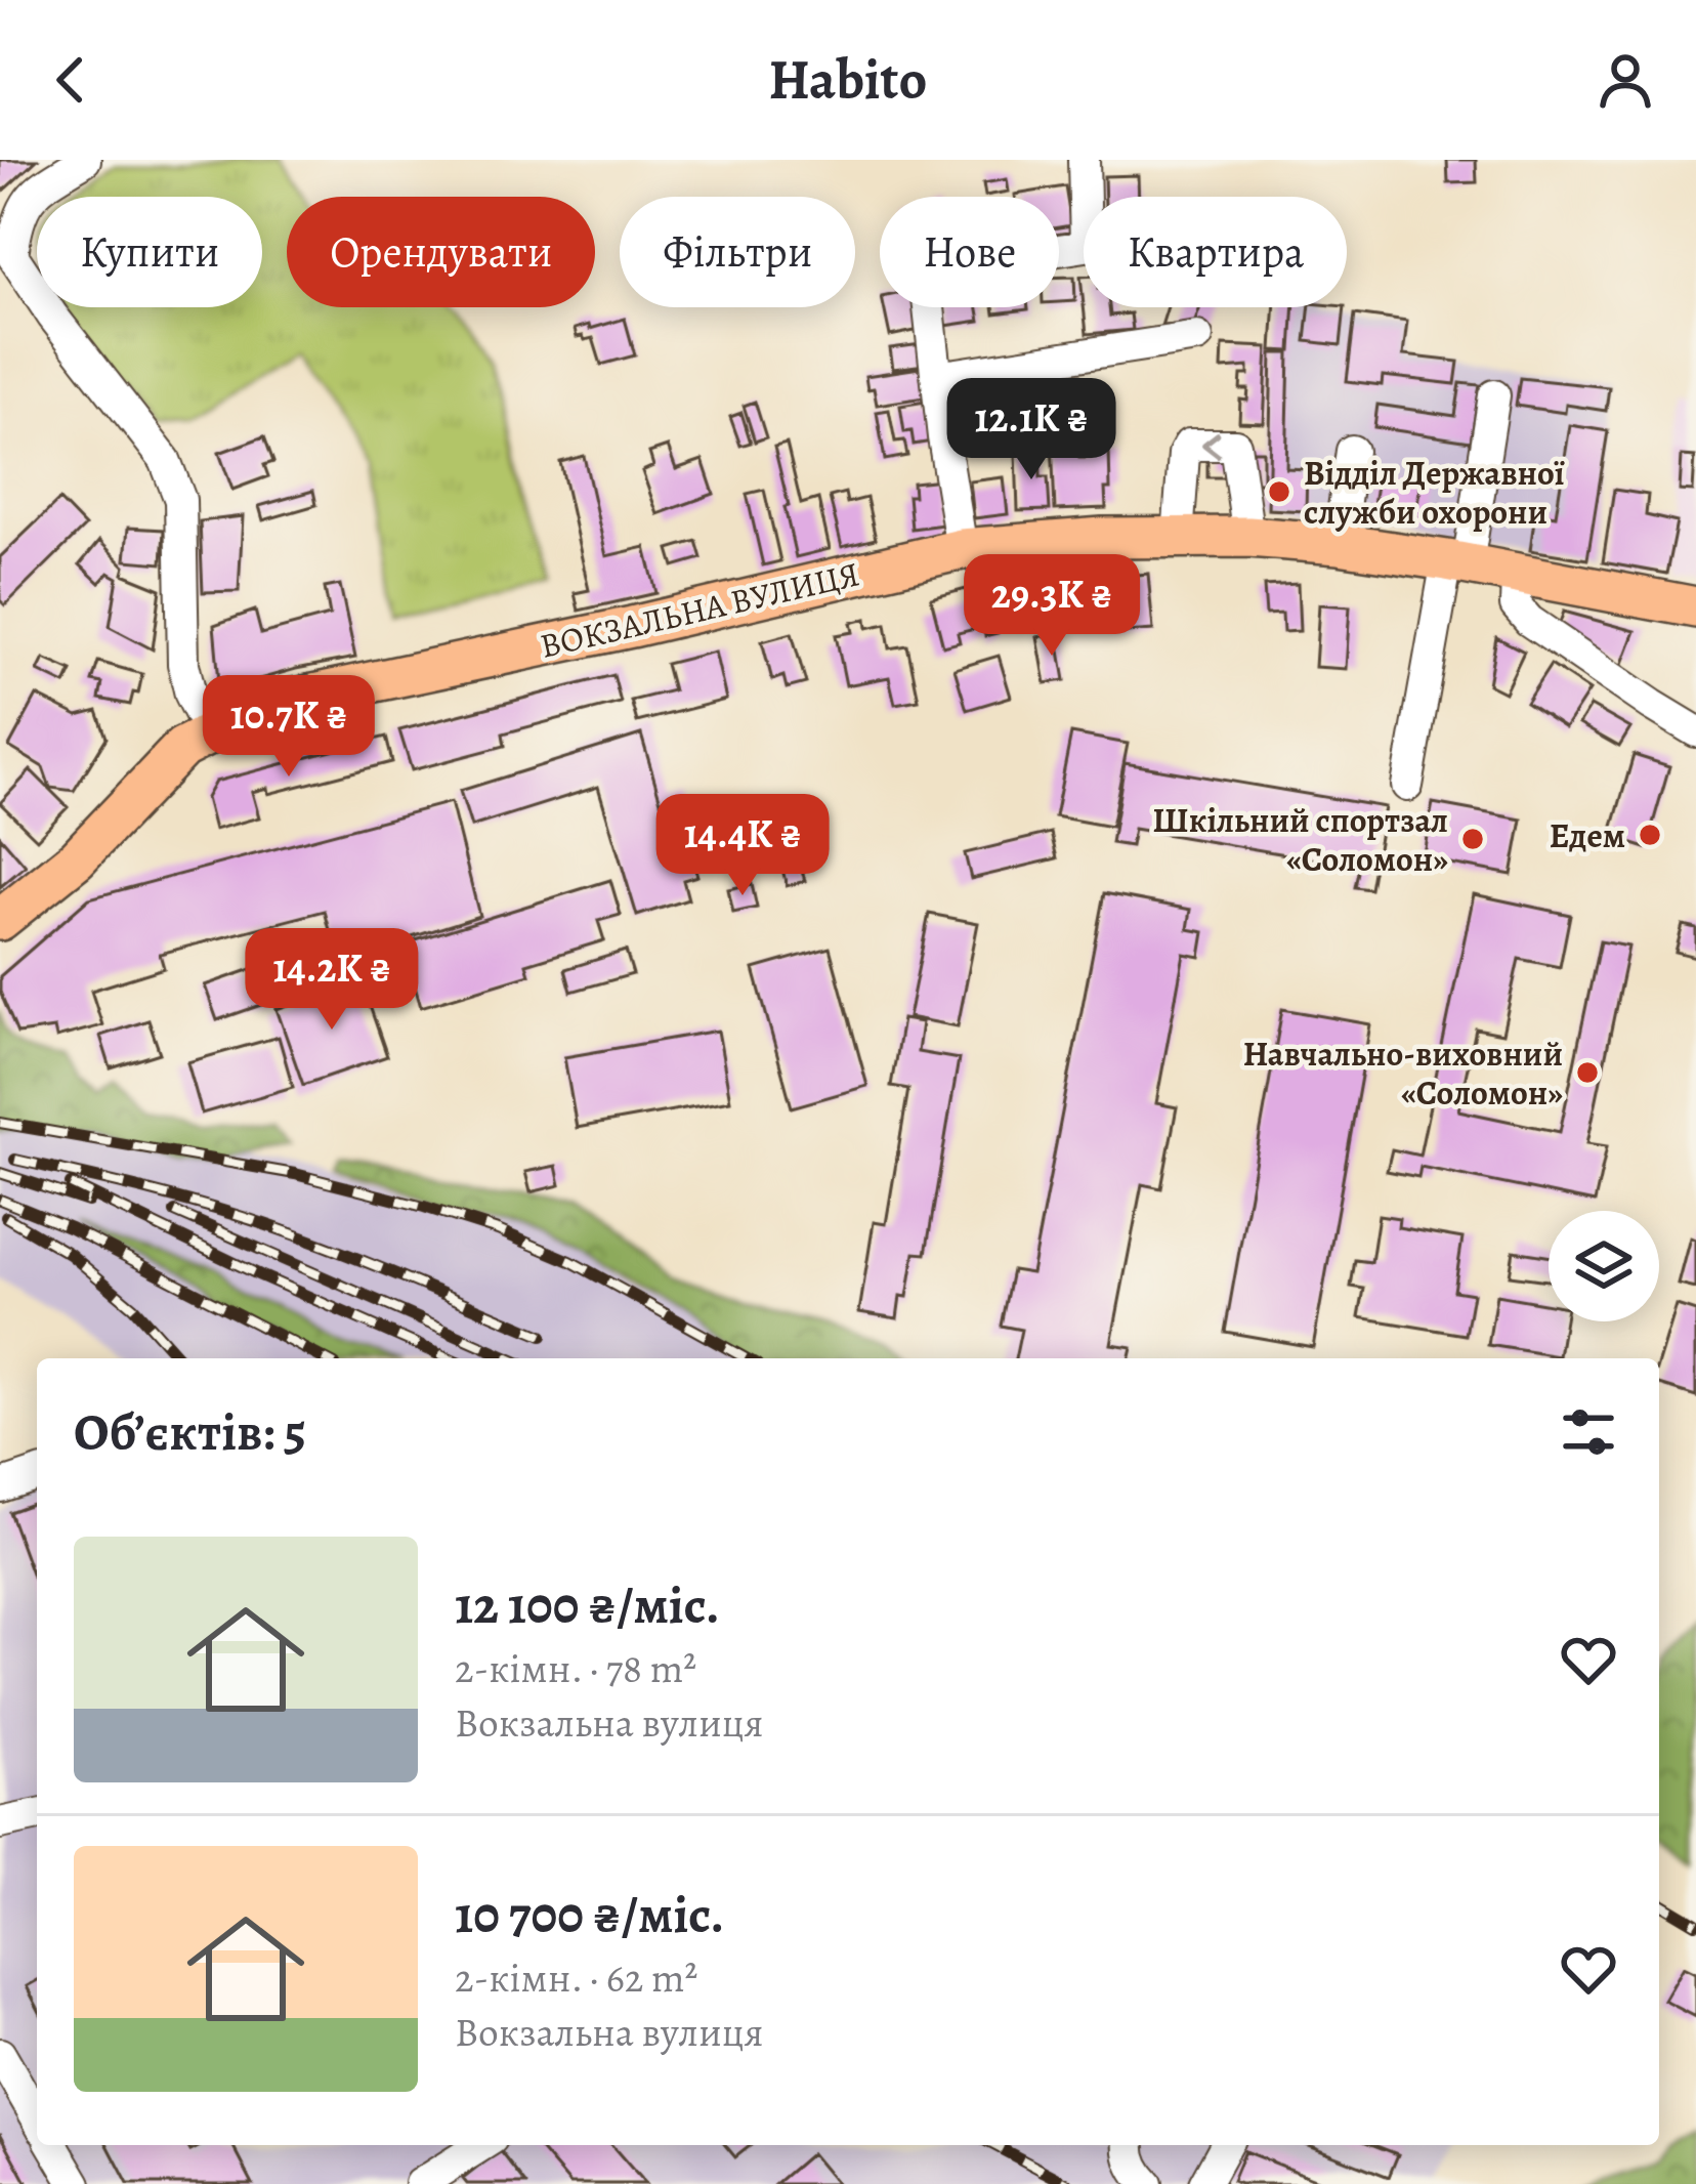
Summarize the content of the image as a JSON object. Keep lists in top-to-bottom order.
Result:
{
  "streets": {
    "main road": ["ВОКЗАЛЬНА ВУЛИЦЯ"]
  },
  "places": [
    "Відділ Державної служби охорони",
    "Едем",
    "Шкільний спортзал «Соломон»",
    "Навчально-виховний «Соломон»"
  ],
  "page": {
    "header": "Habito",
    "chip": [
      "Купити",
      "Орендувати",
      "Фільтри",
      "Нове",
      "Квартира"
    ],
    "price": [
      "12.1K ₴",
      "29.3K ₴",
      "10.7K ₴",
      "14.4K ₴",
      "14.2K ₴"
    ],
    "heading": "Об’єктів: 5",
    "list": [
      {
        "name": "12 100 ₴/міс.",
        "note": "2-кімн. · 78 m² · Вокзальна вулиця"
      },
      {
        "name": "10 700 ₴/міс.",
        "note": "2-кімн. · 62 m² · Вокзальна вулиця"
      }
    ]
  }
}
